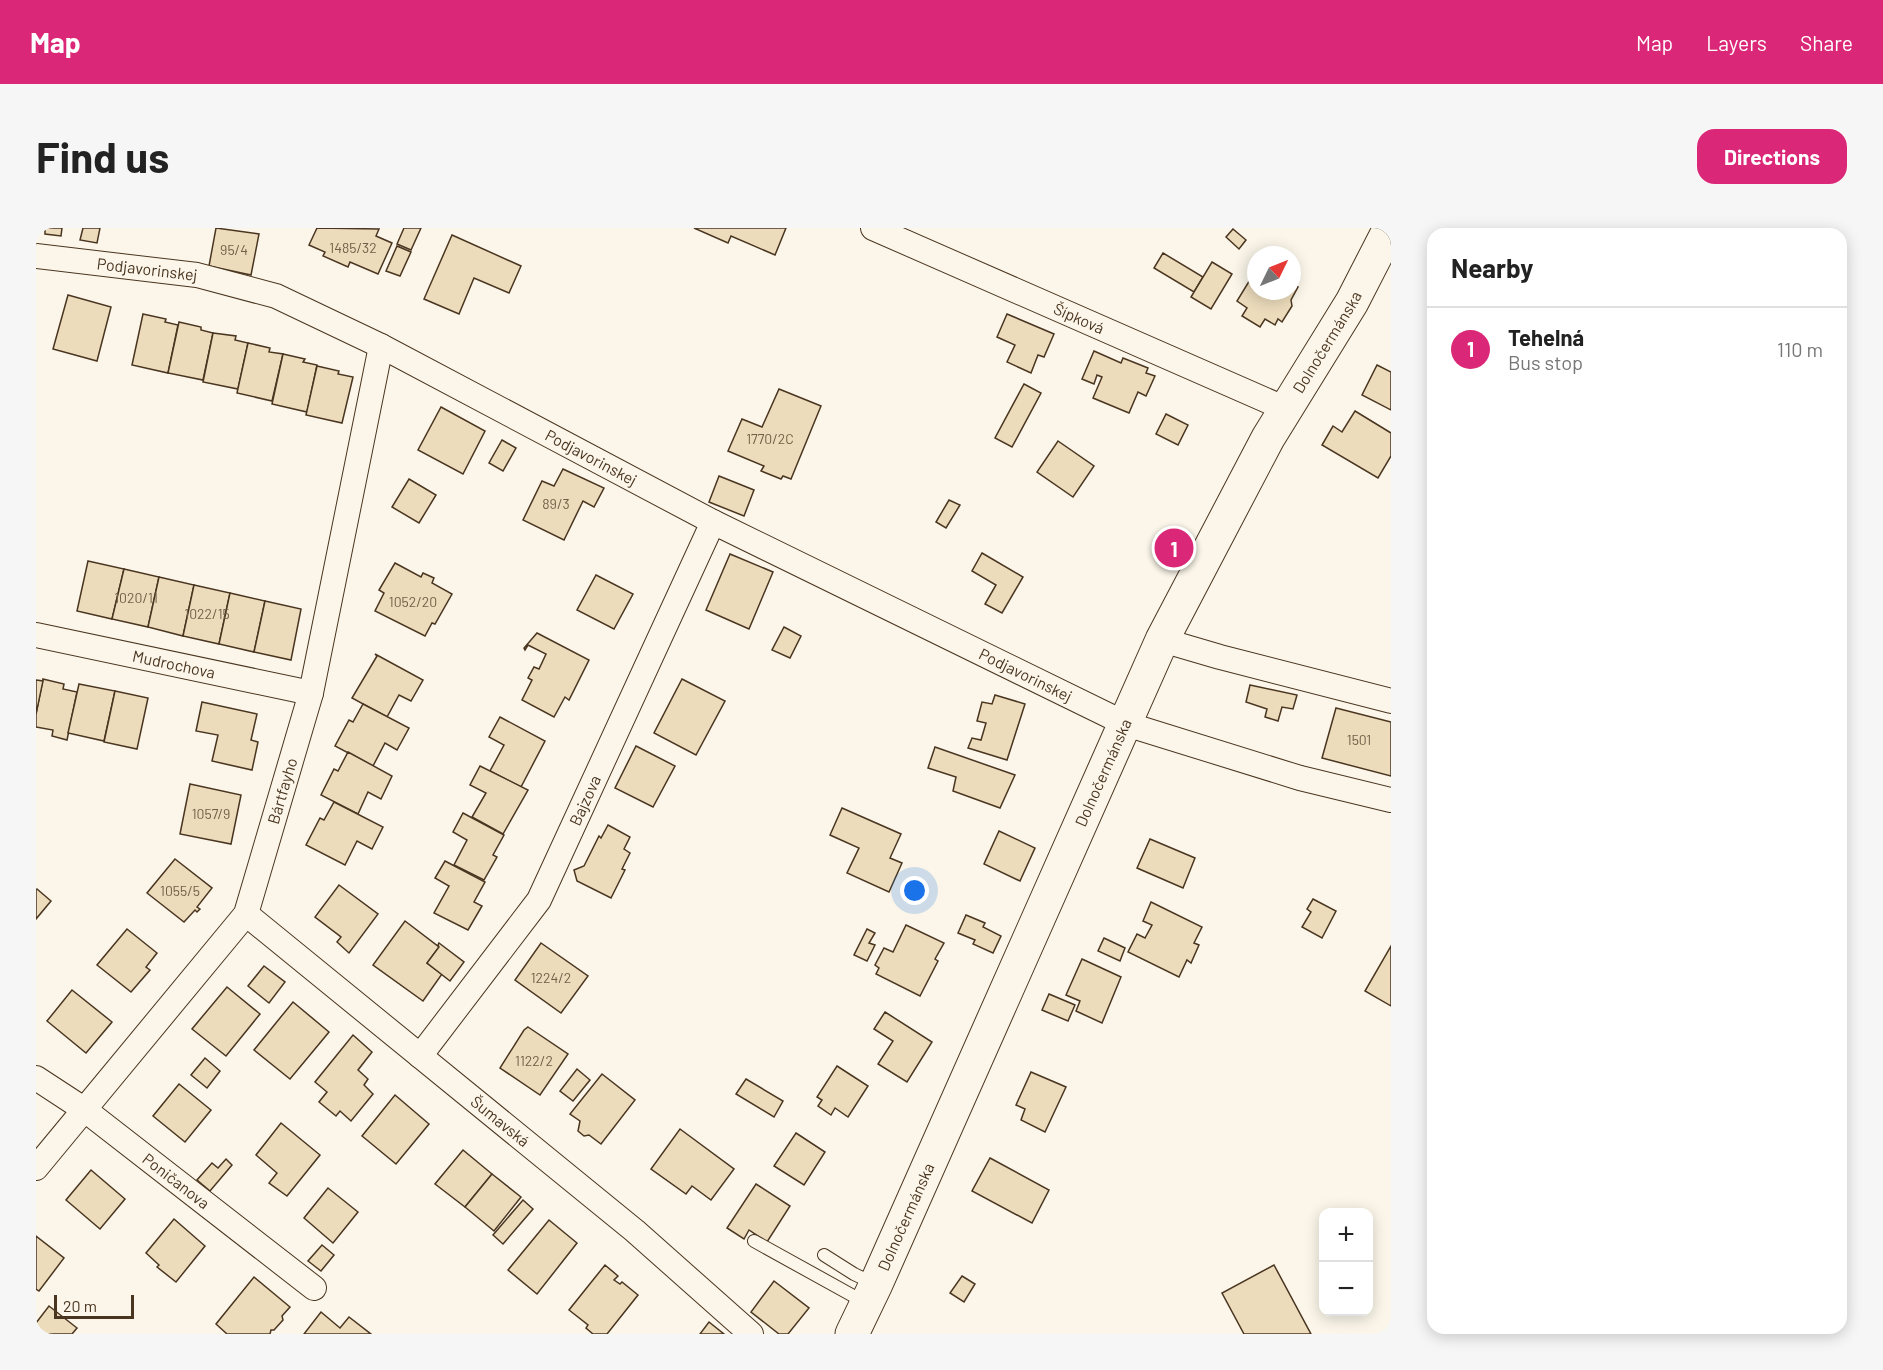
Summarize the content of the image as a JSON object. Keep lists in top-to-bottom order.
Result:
{
  "streets": {
    "street": [
      "Podjavorinskej",
      "Šípková",
      "Dolnočermánska",
      "Mudrochova",
      "Bártfayho",
      "Bajzova",
      "Šumavská",
      "Poničanova"
    ]
  },
  "crossings": [
    ["Podjavorinskej", "Dolnočermánska"],
    ["Podjavorinskej", "Bártfayho"],
    ["Podjavorinskej", "Bajzova"],
    ["Šípková", "Dolnočermánska"],
    ["Mudrochova", "Bártfayho"],
    ["Bártfayho", "Šumavská"],
    ["Bártfayho", "Poničanova"],
    ["Bajzova", "Šumavská"]
  ],
  "house_numbers": [
    "1485/32",
    "95/4",
    "1770/2C",
    "89/3",
    "1020/11",
    "1052/20",
    "1022/15",
    "1501",
    "1057/9",
    "1055/5",
    "1224/2",
    "1122/2"
  ],
  "scale_bar": "20 m",
  "north": "top right",
  "page": {
    "header": "Map",
    "nav": ["Map", "Layers", "Share"],
    "buttons": "Directions",
    "title": "Find us",
    "heading": "Nearby",
    "list": [
      {
        "mark": "1",
        "name": "Tehelná",
        "note": "Bus stop",
        "value": "110 m"
      }
    ],
    "pins": "1",
    "map_buttons": ["+", "−"],
    "scale": "20 m"
  }
}
